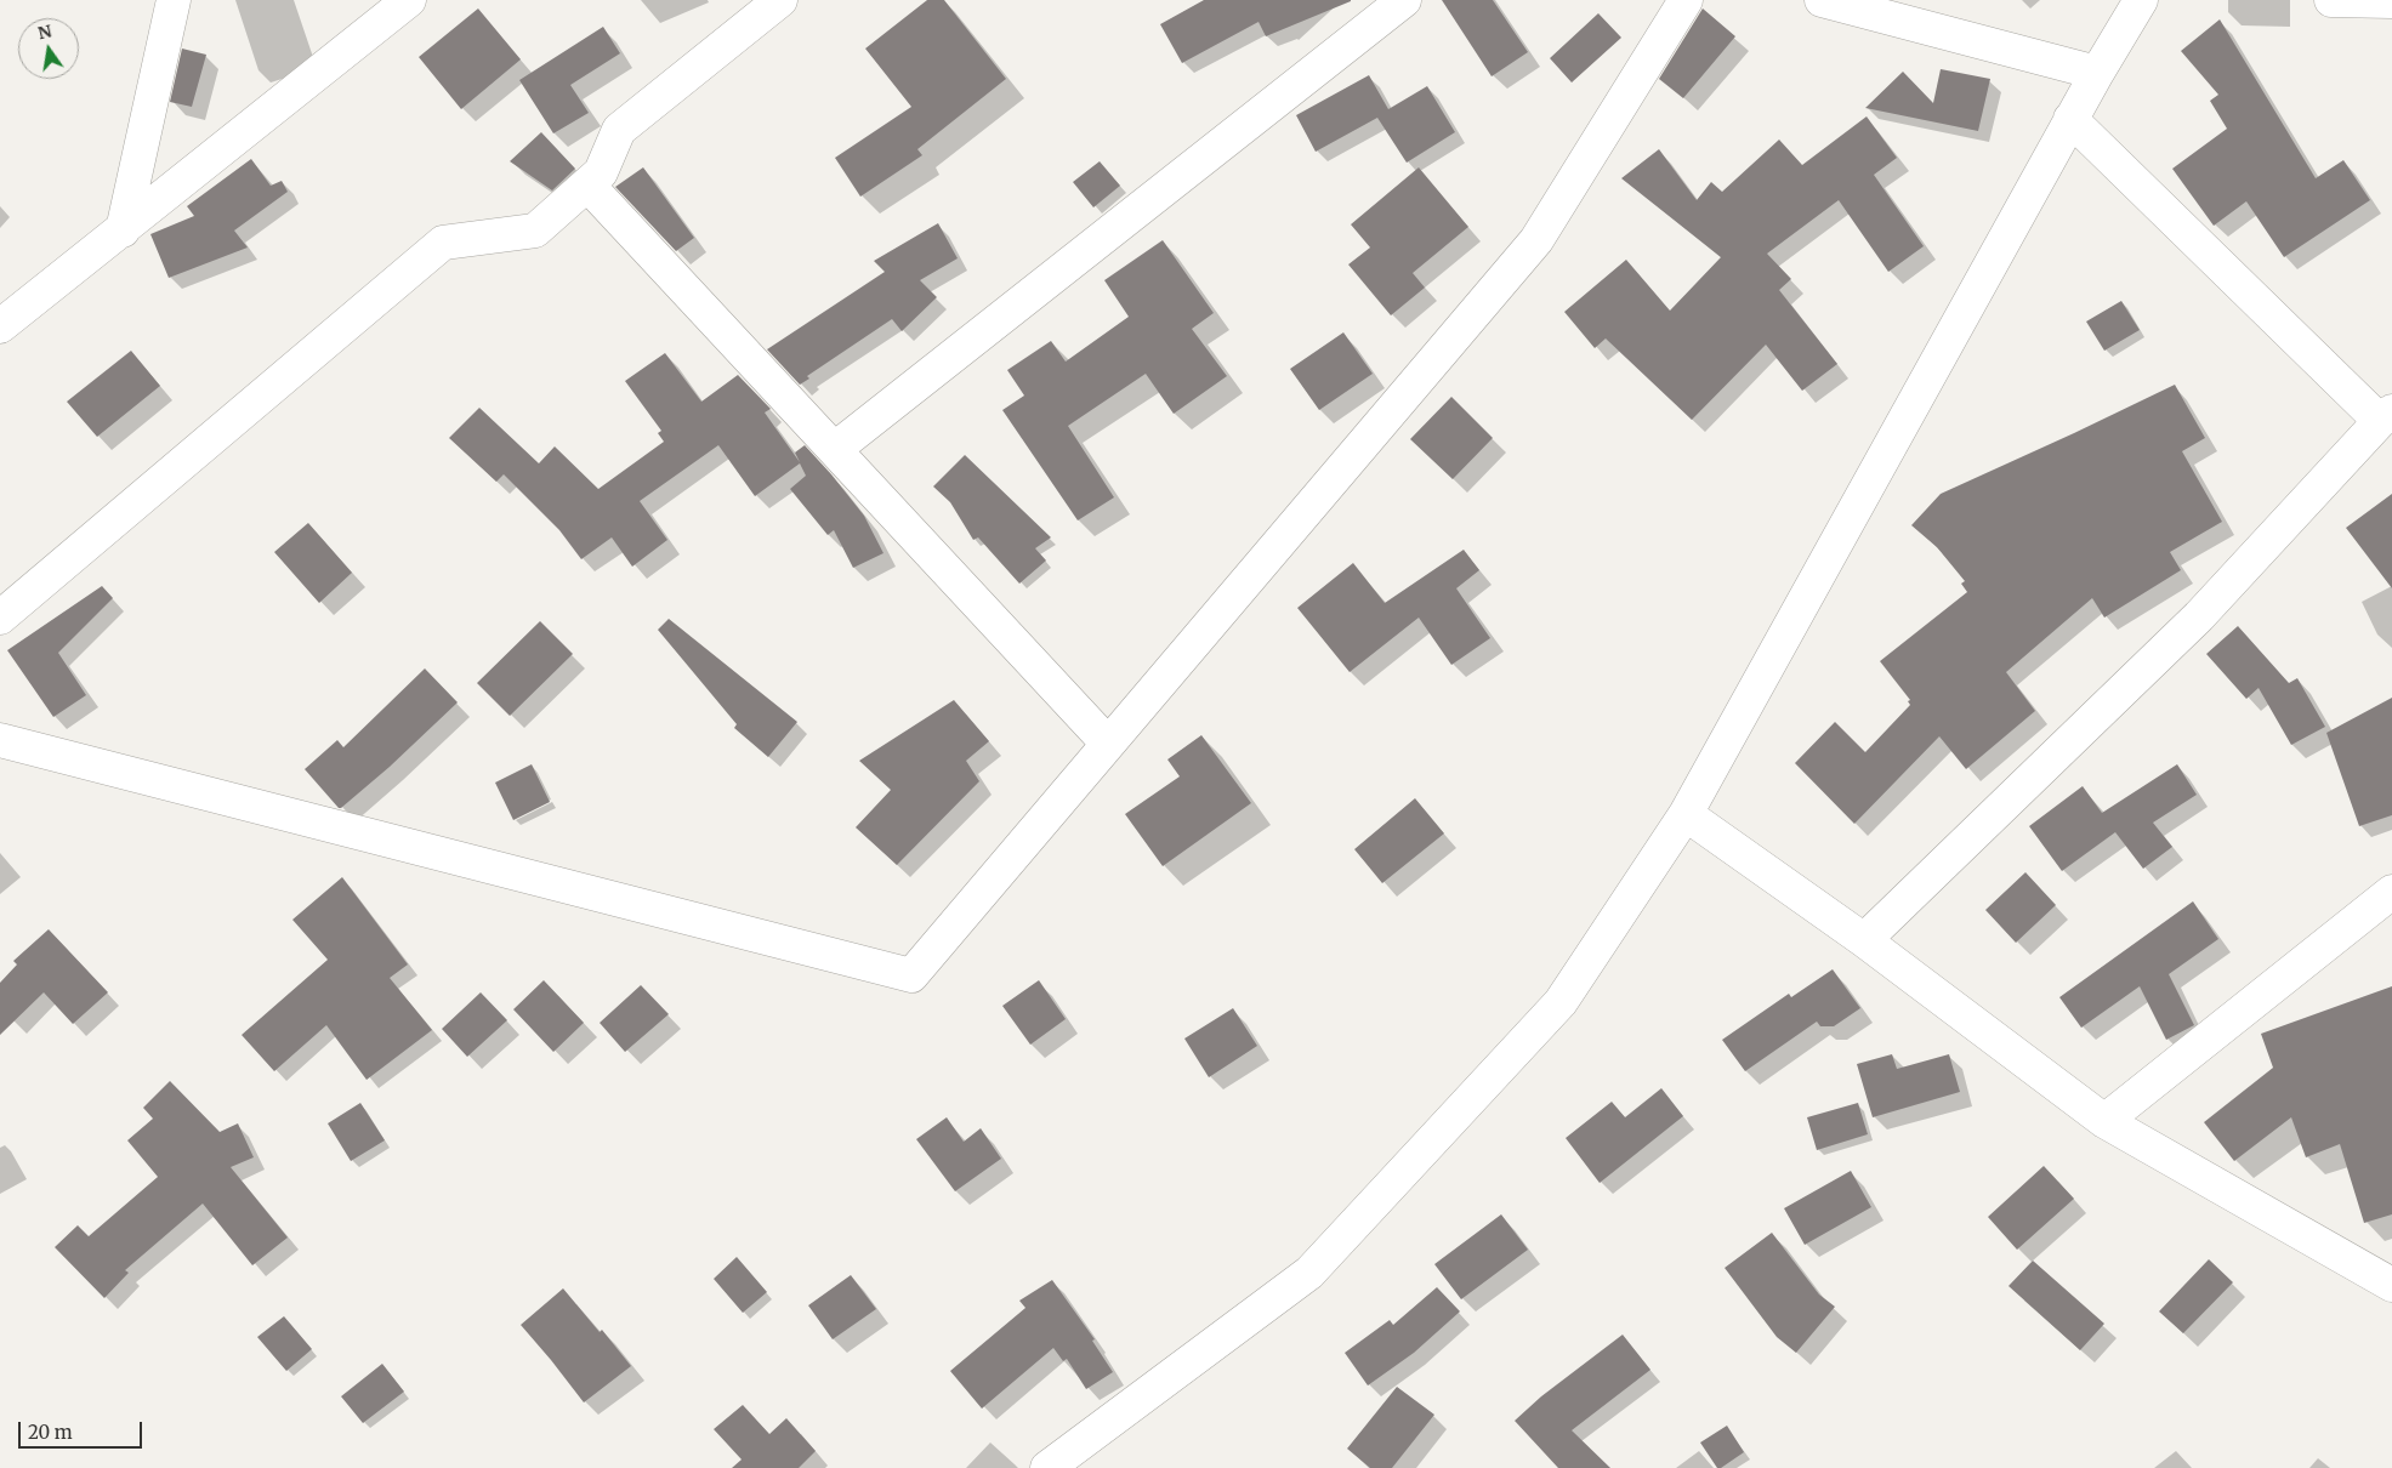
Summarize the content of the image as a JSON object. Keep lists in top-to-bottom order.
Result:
{
  "scale_bar": "20 m",
  "north": "top"
}
